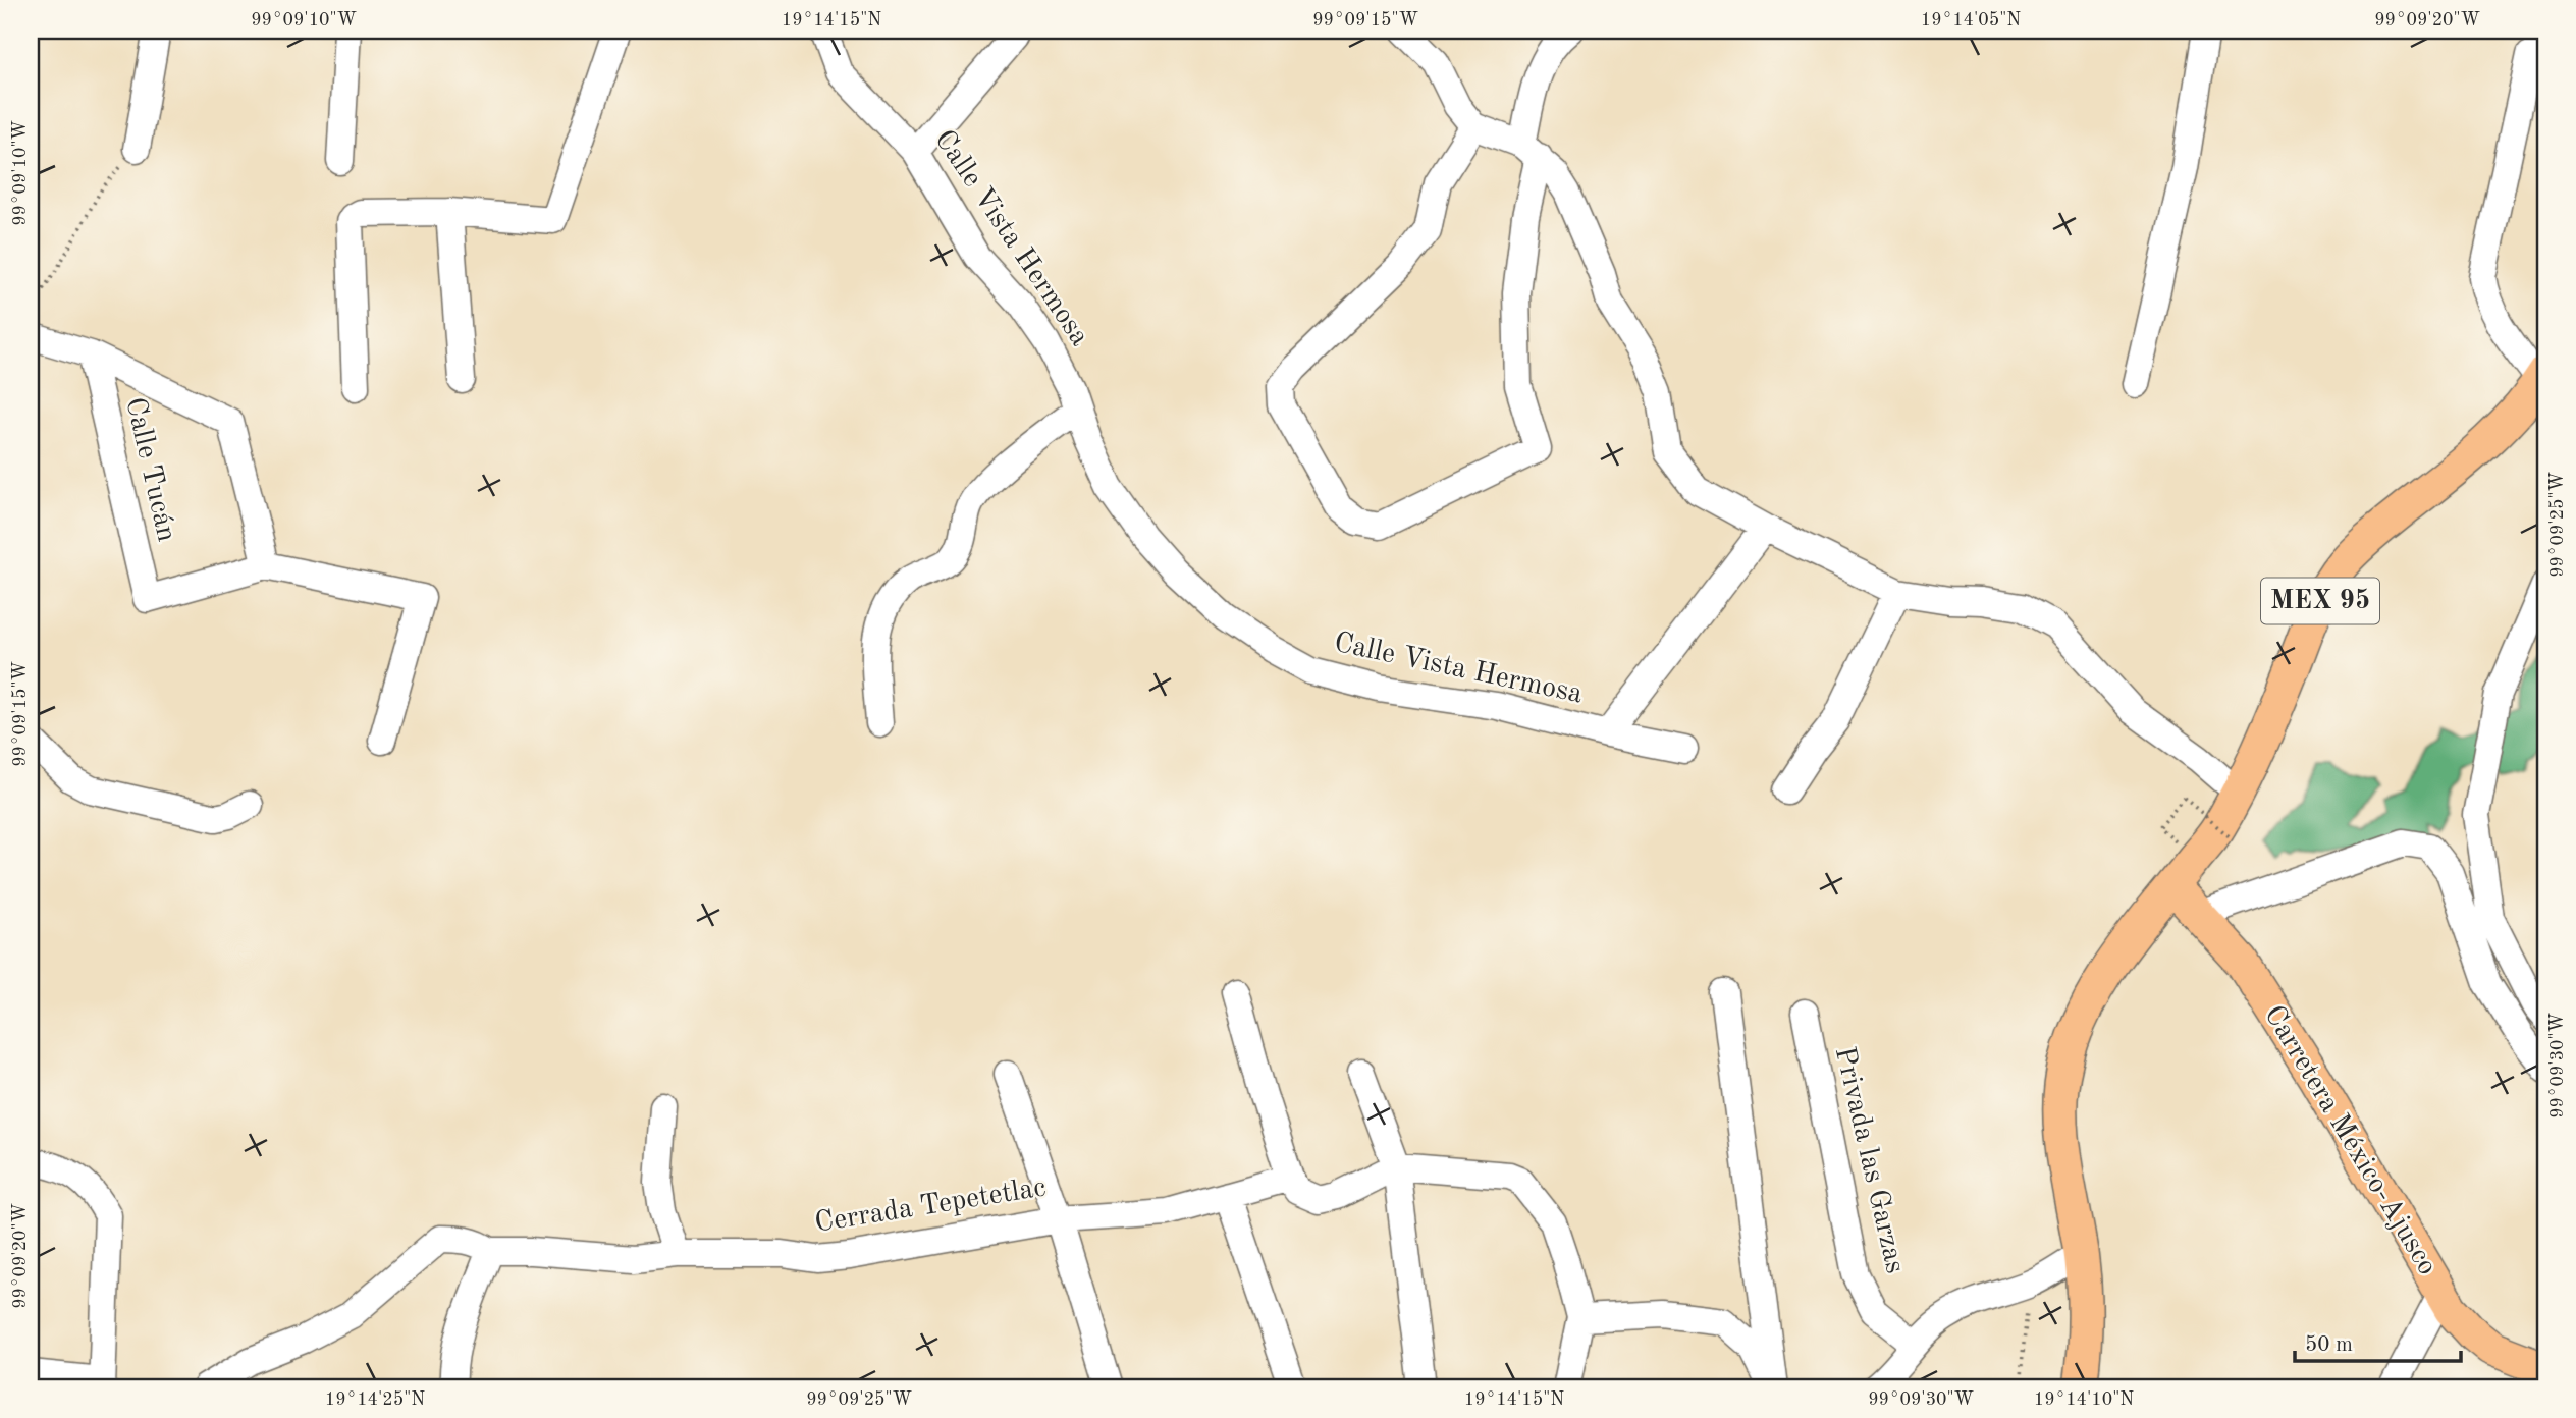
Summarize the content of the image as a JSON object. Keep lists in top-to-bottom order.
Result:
{
  "streets": {
    "main road": ["MEX 95", "Carretera México-Ajusco"],
    "street": [
      "Calle Vista Hermosa",
      "Calle Tucán",
      "Privada las Garzas",
      "Cerrada Tepetetlac"
    ]
  },
  "crossings": [
    ["MEX 95", "Carretera México-Ajusco"]
  ],
  "scale_bar": "50 m",
  "coordinates": [
    "99°09'10\"W",
    "19°14'15\"N",
    "99°09'15\"W",
    "19°14'05\"N",
    "99°09'20\"W",
    "99°09'25\"W",
    "99°09'30\"W",
    "19°14'25\"N",
    "19°14'10\"N"
  ]
}
